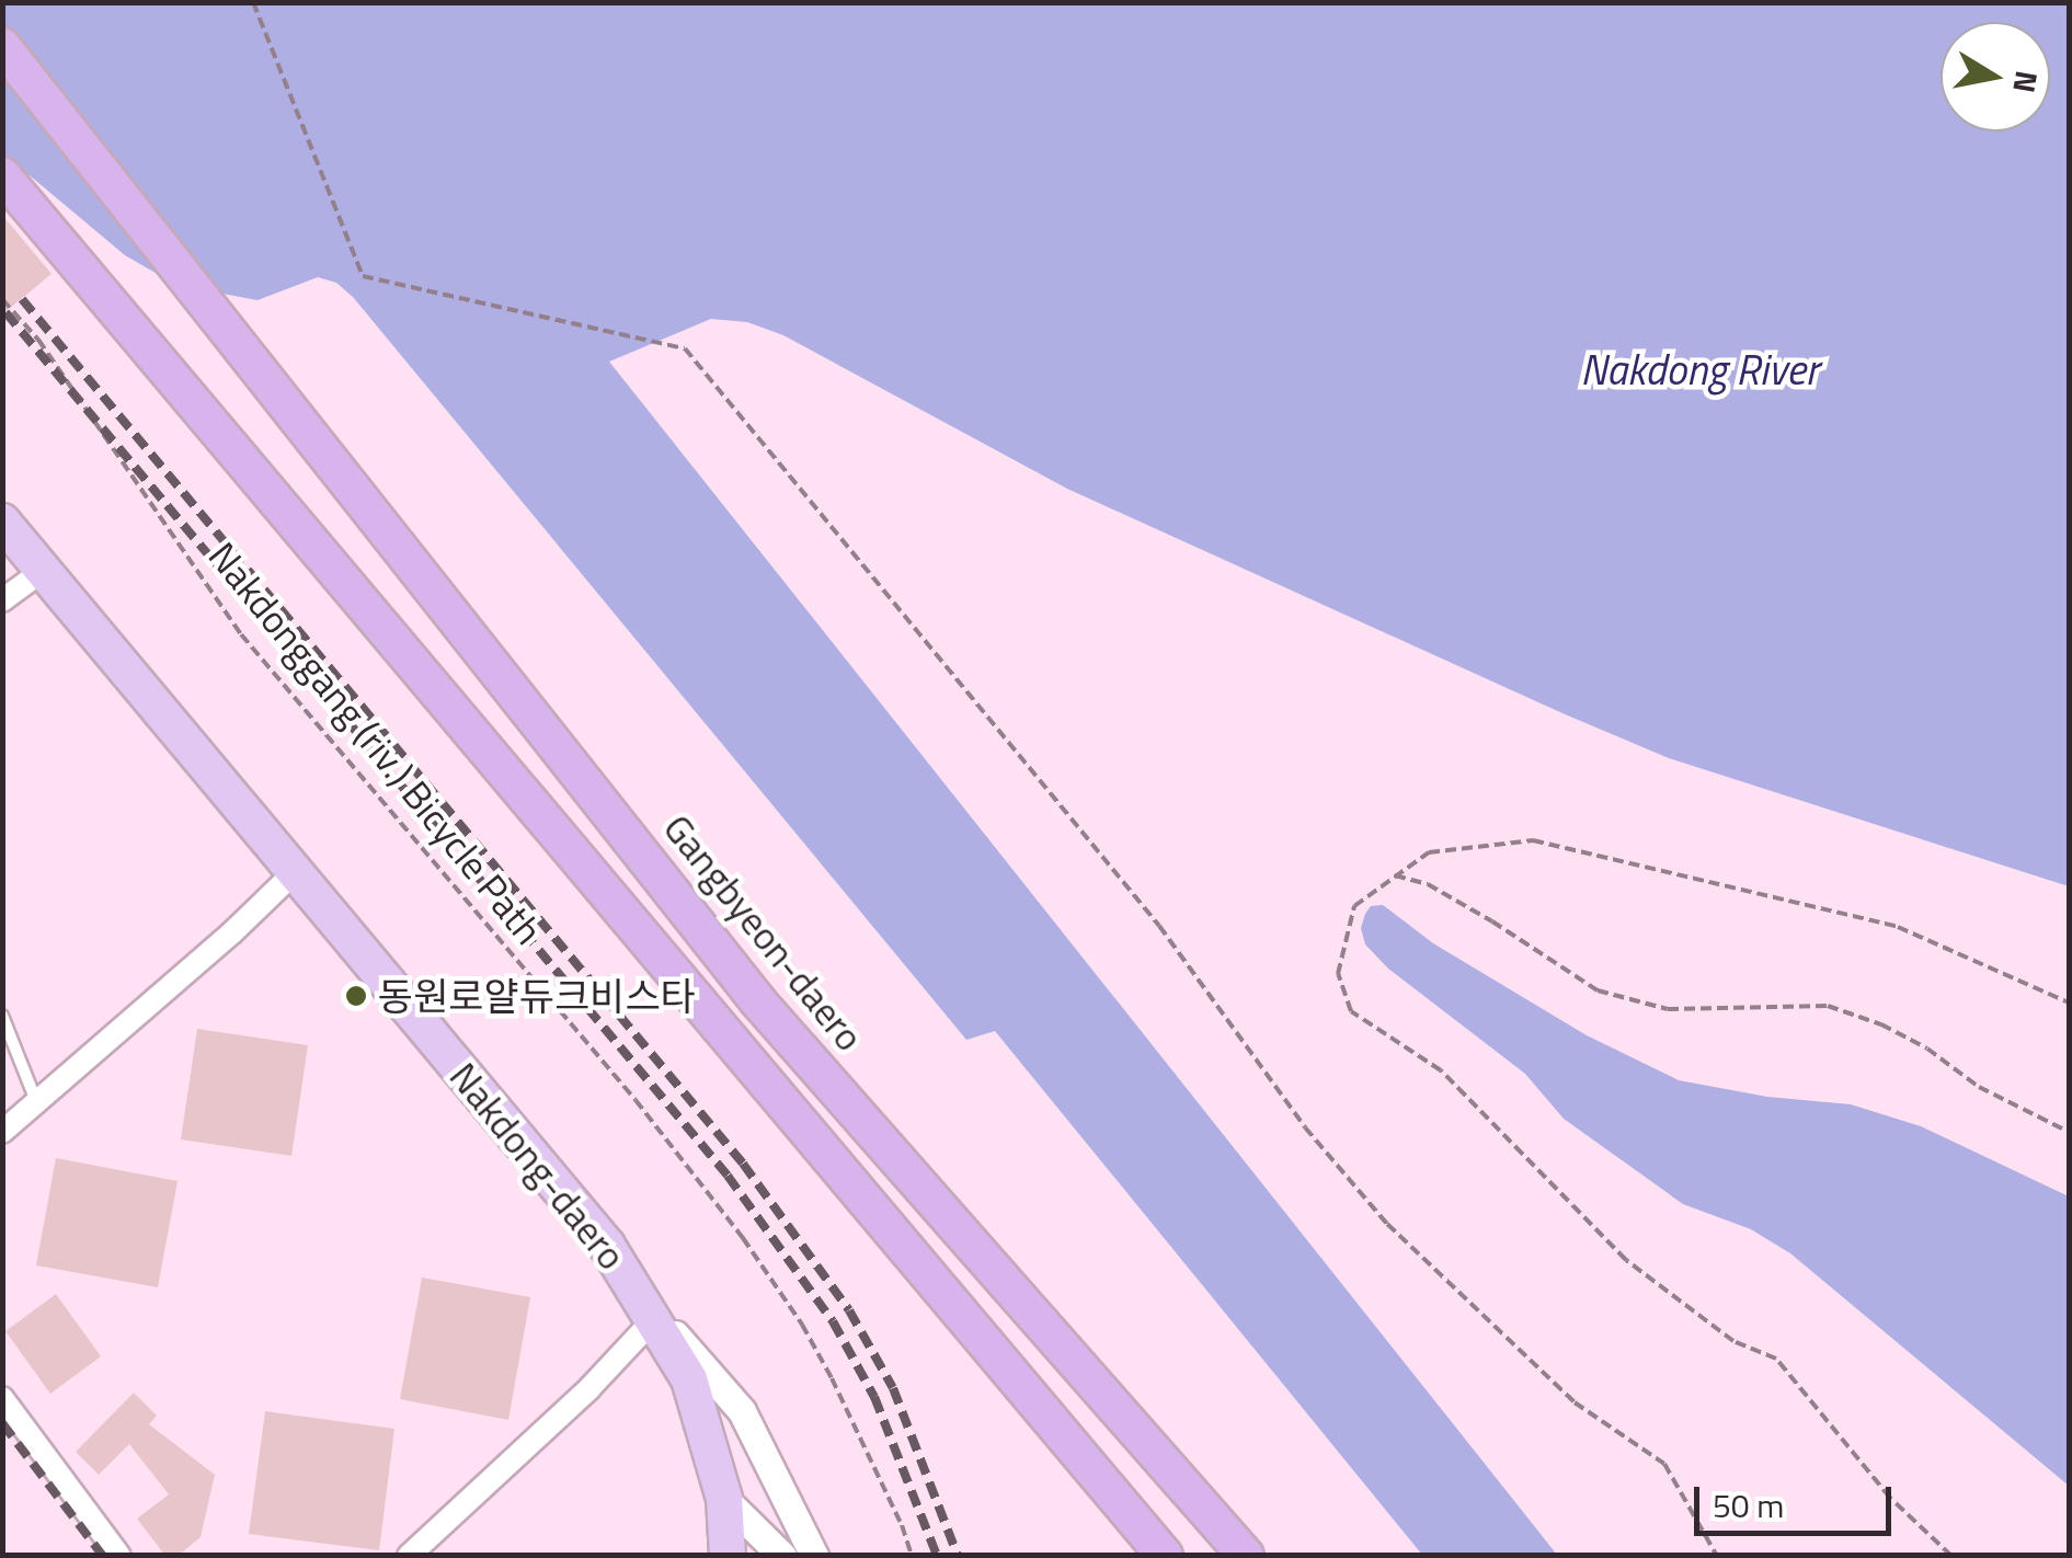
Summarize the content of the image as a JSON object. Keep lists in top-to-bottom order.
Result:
{
  "streets": {
    "highway": ["Gangbyeon-daero"],
    "main road": ["Nakdong-daero"],
    "path": ["Nakdonggang (riv.) Bicycle Path"]
  },
  "water": ["Nakdong River"],
  "places": ["동원로얄듀크비스타"],
  "scale_bar": "50 m",
  "north": "right"
}
